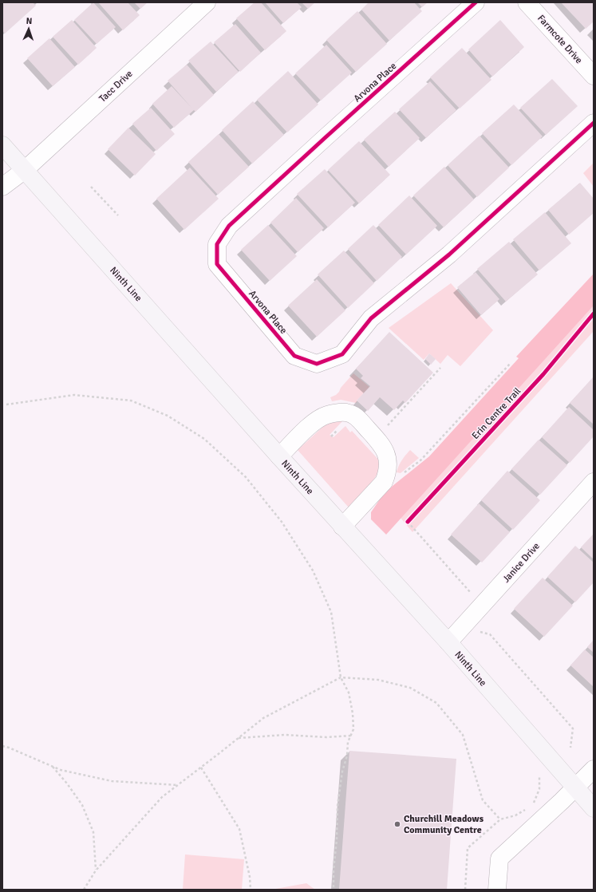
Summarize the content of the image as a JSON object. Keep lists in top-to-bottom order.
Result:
{
  "streets": {
    "main road": ["Ninth Line"],
    "street": [
      "Farmcote Drive",
      "Arvona Place",
      "Tacc Drive",
      "Janice Drive"
    ],
    "cycle path": ["Erin Centre Trail"]
  },
  "crossings": [
    ["Tacc Drive", "Ninth Line"],
    ["Ninth Line", "Janice Drive"]
  ],
  "places": ["Churchill Meadows Community Centre"],
  "north": "top"
}
